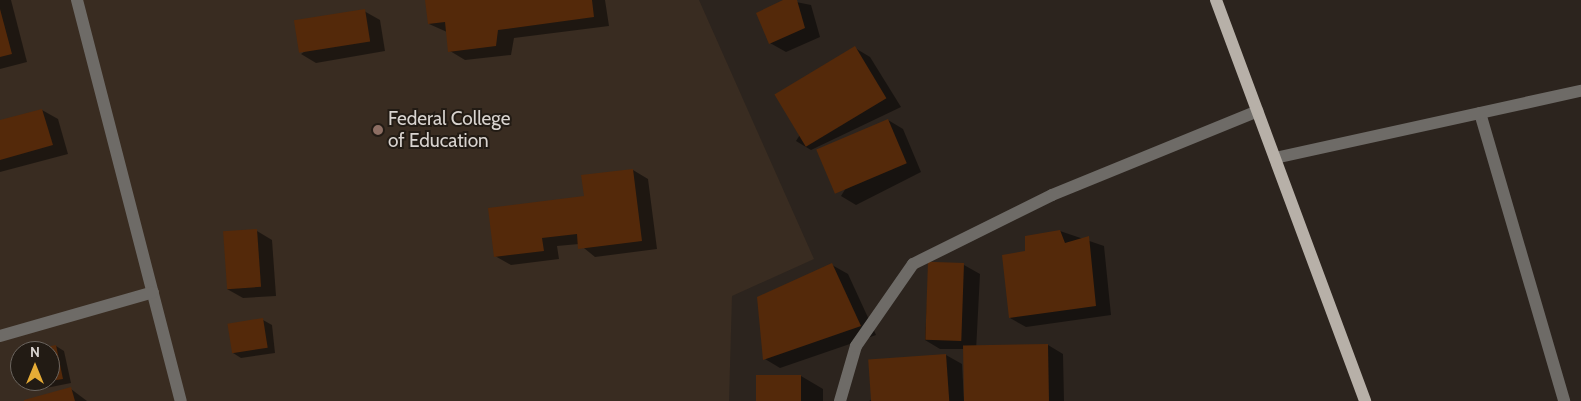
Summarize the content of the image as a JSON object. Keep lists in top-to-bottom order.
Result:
{
  "places": ["Federal College of Education"],
  "north": "top"
}
